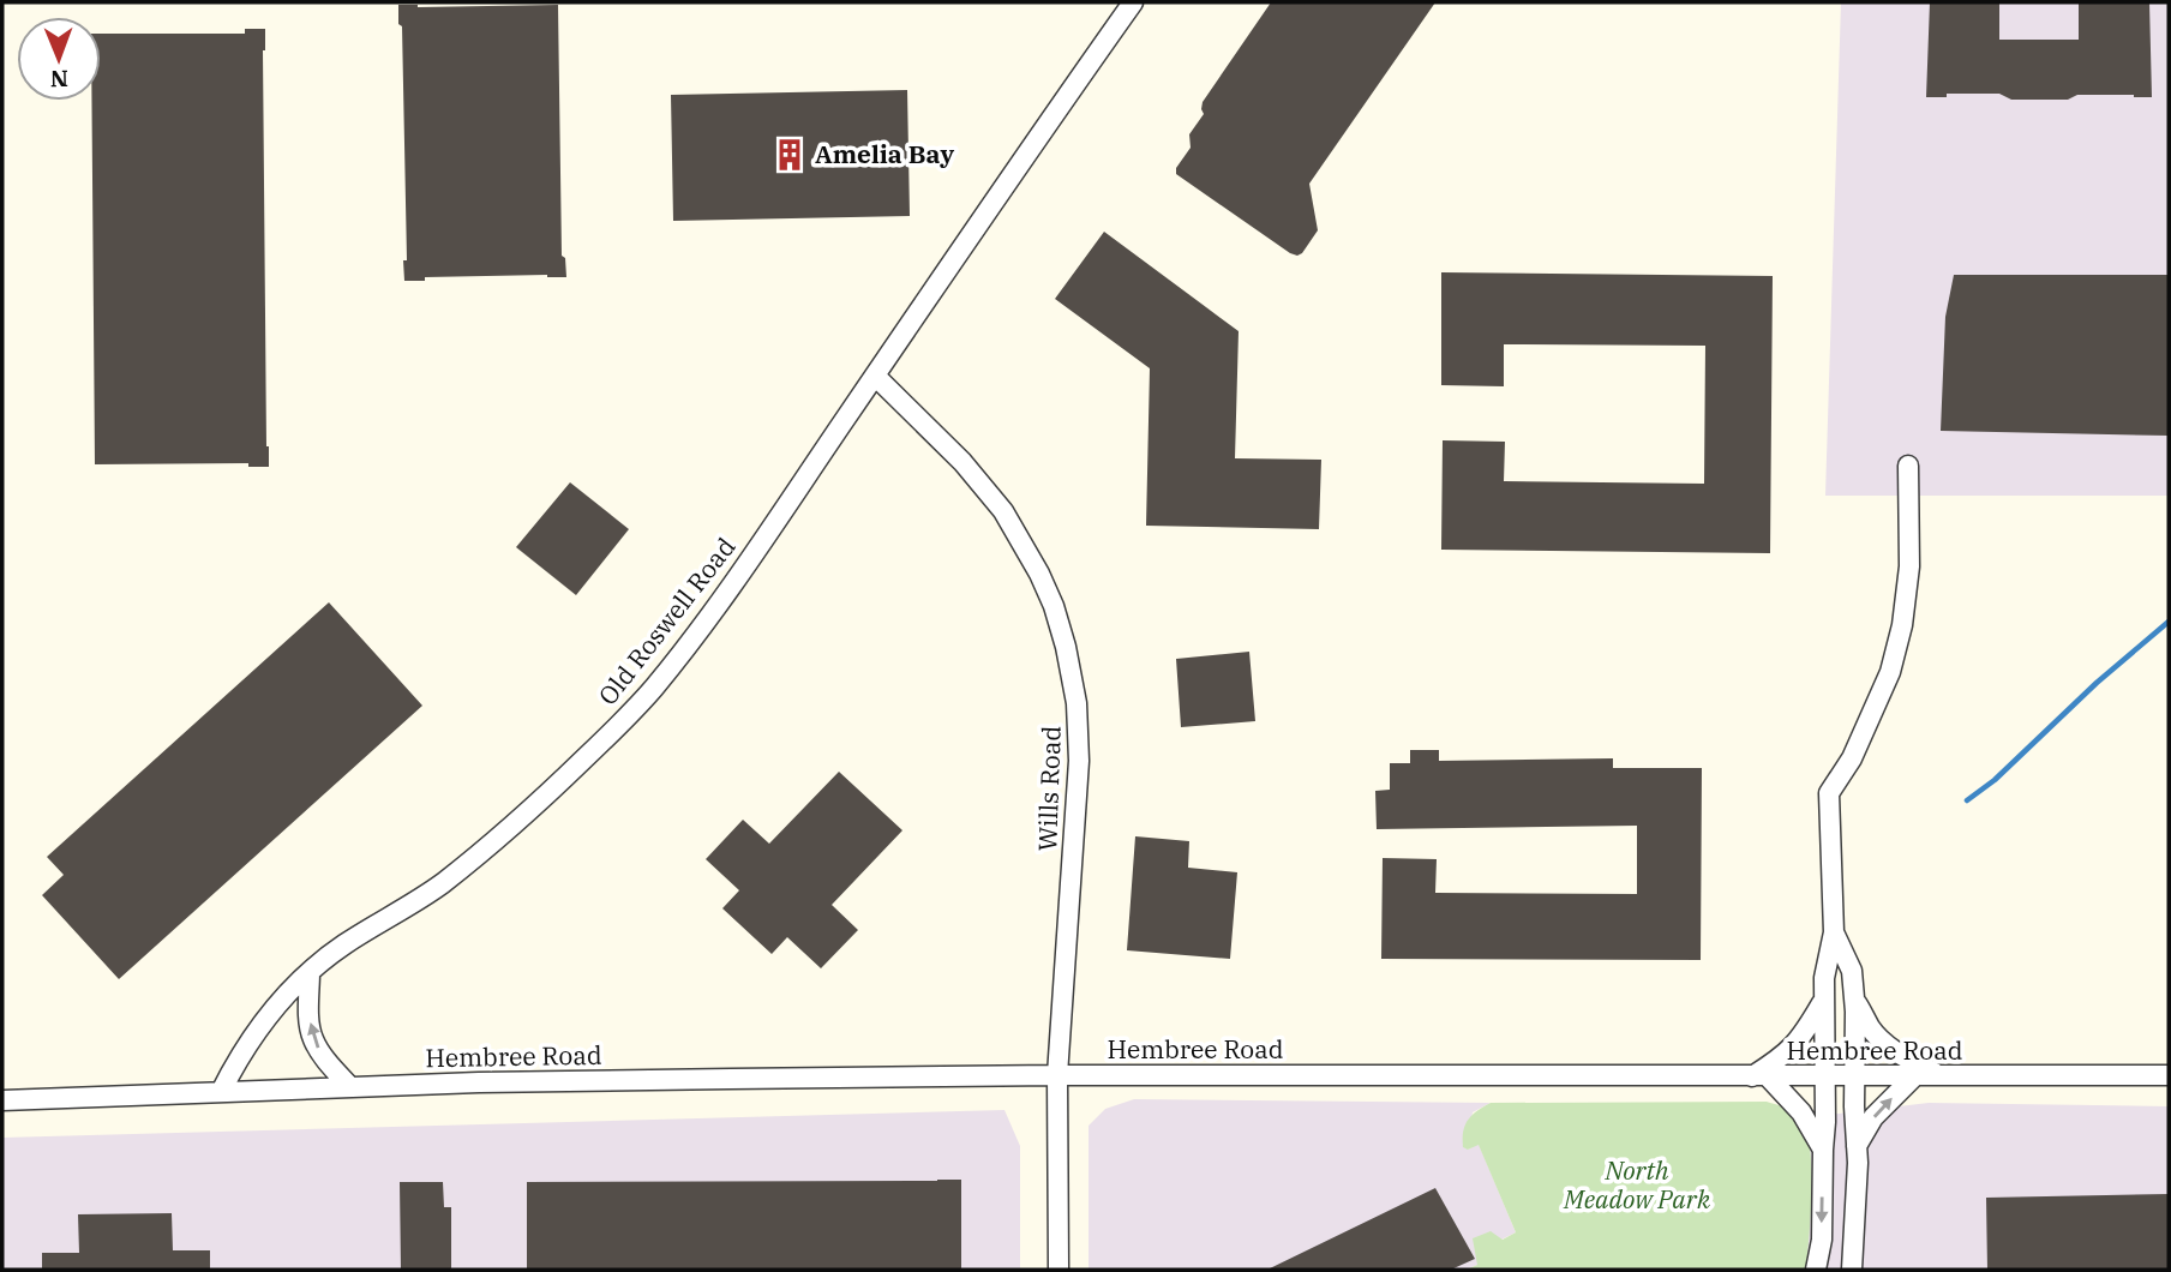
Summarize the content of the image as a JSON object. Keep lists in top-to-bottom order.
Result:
{
  "streets": {
    "street": ["Old Roswell Road", "Wills Road", "Hembree Road"]
  },
  "crossings": [
    ["Old Roswell Road", "Wills Road"],
    ["Old Roswell Road", "Hembree Road"],
    ["Wills Road", "Hembree Road"]
  ],
  "parks": ["North Meadow Park"],
  "places": {
    "building": ["Amelia Bay"]
  },
  "north": "bottom"
}
